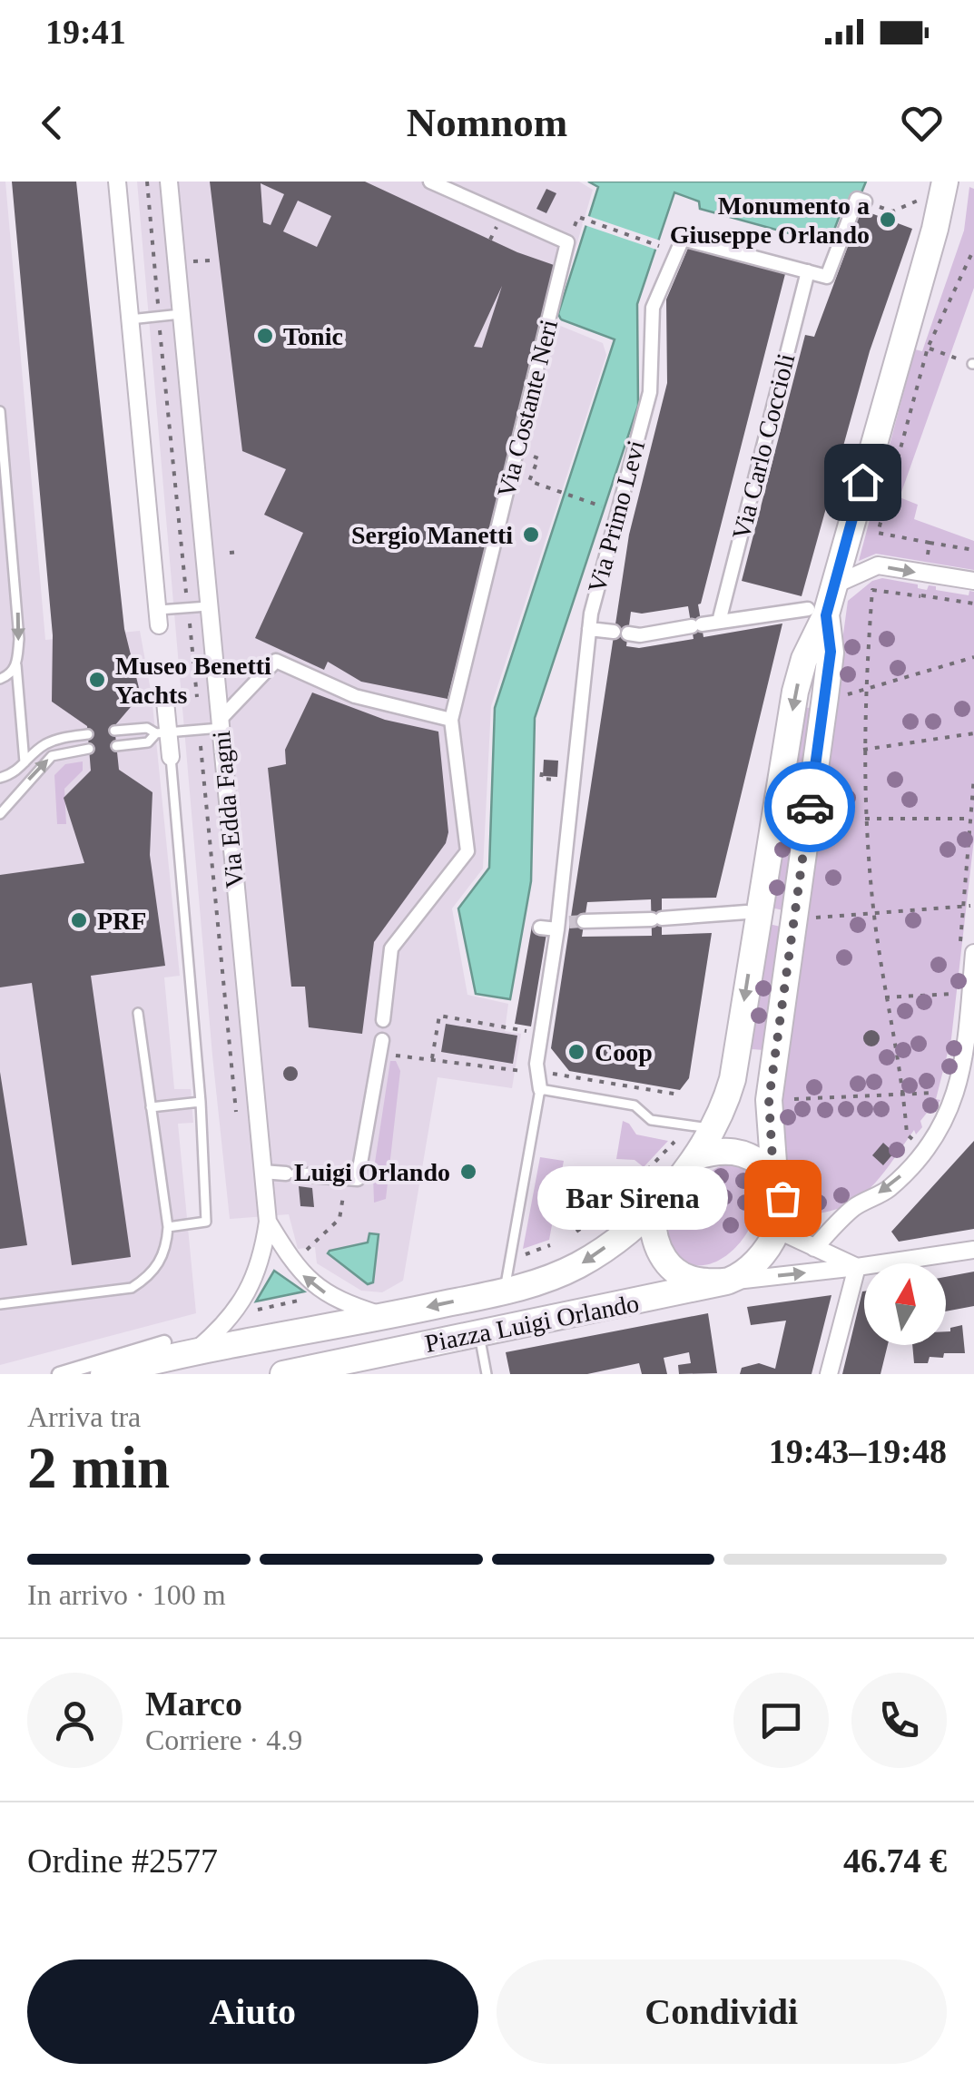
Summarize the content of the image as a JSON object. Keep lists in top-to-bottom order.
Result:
{
  "streets": {
    "main road": ["Piazza Luigi Orlando"],
    "street": [
      "Via Costante Neri",
      "Via Carlo Coccioli",
      "Via Primo Levi",
      "Via Edda Fagni"
    ]
  },
  "crossings": [
    ["Via Carlo Coccioli", "Via Primo Levi"],
    ["Via Primo Levi", "Piazza Luigi Orlando"],
    ["Via Edda Fagni", "Piazza Luigi Orlando"]
  ],
  "places": [
    "Monumento a Giuseppe Orlando",
    "Tonic",
    "Sergio Manetti",
    "Museo Benetti Yachts",
    "PRF",
    "Coop",
    "Luigi Orlando",
    "Bar Sirena"
  ],
  "north": "top",
  "page": {
    "status": "19:41",
    "header": "Nomnom",
    "bubble": "Bar Sirena",
    "heading": ["2 min", "Arriva tra", "19:43–19:48"],
    "panel": [
      "Marco",
      "Corriere · 4.9",
      "Ordine #2577",
      "46.74 €"
    ],
    "bar": "In arrivo · 100 m",
    "buttons": ["Aiuto", "Condividi"]
  }
}
